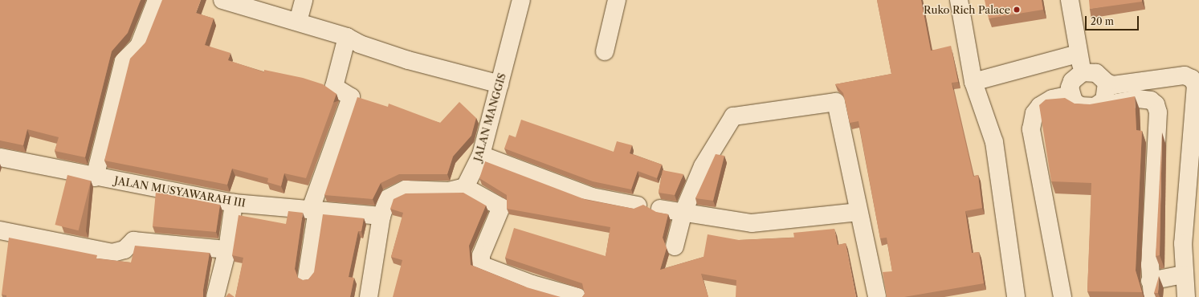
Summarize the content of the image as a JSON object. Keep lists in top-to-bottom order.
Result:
{
  "streets": {
    "street": ["JALAN MANGGIS", "JALAN MUSYAWARAH III"]
  },
  "places": ["Ruko Rich Palace"],
  "scale_bar": "20 m"
}
